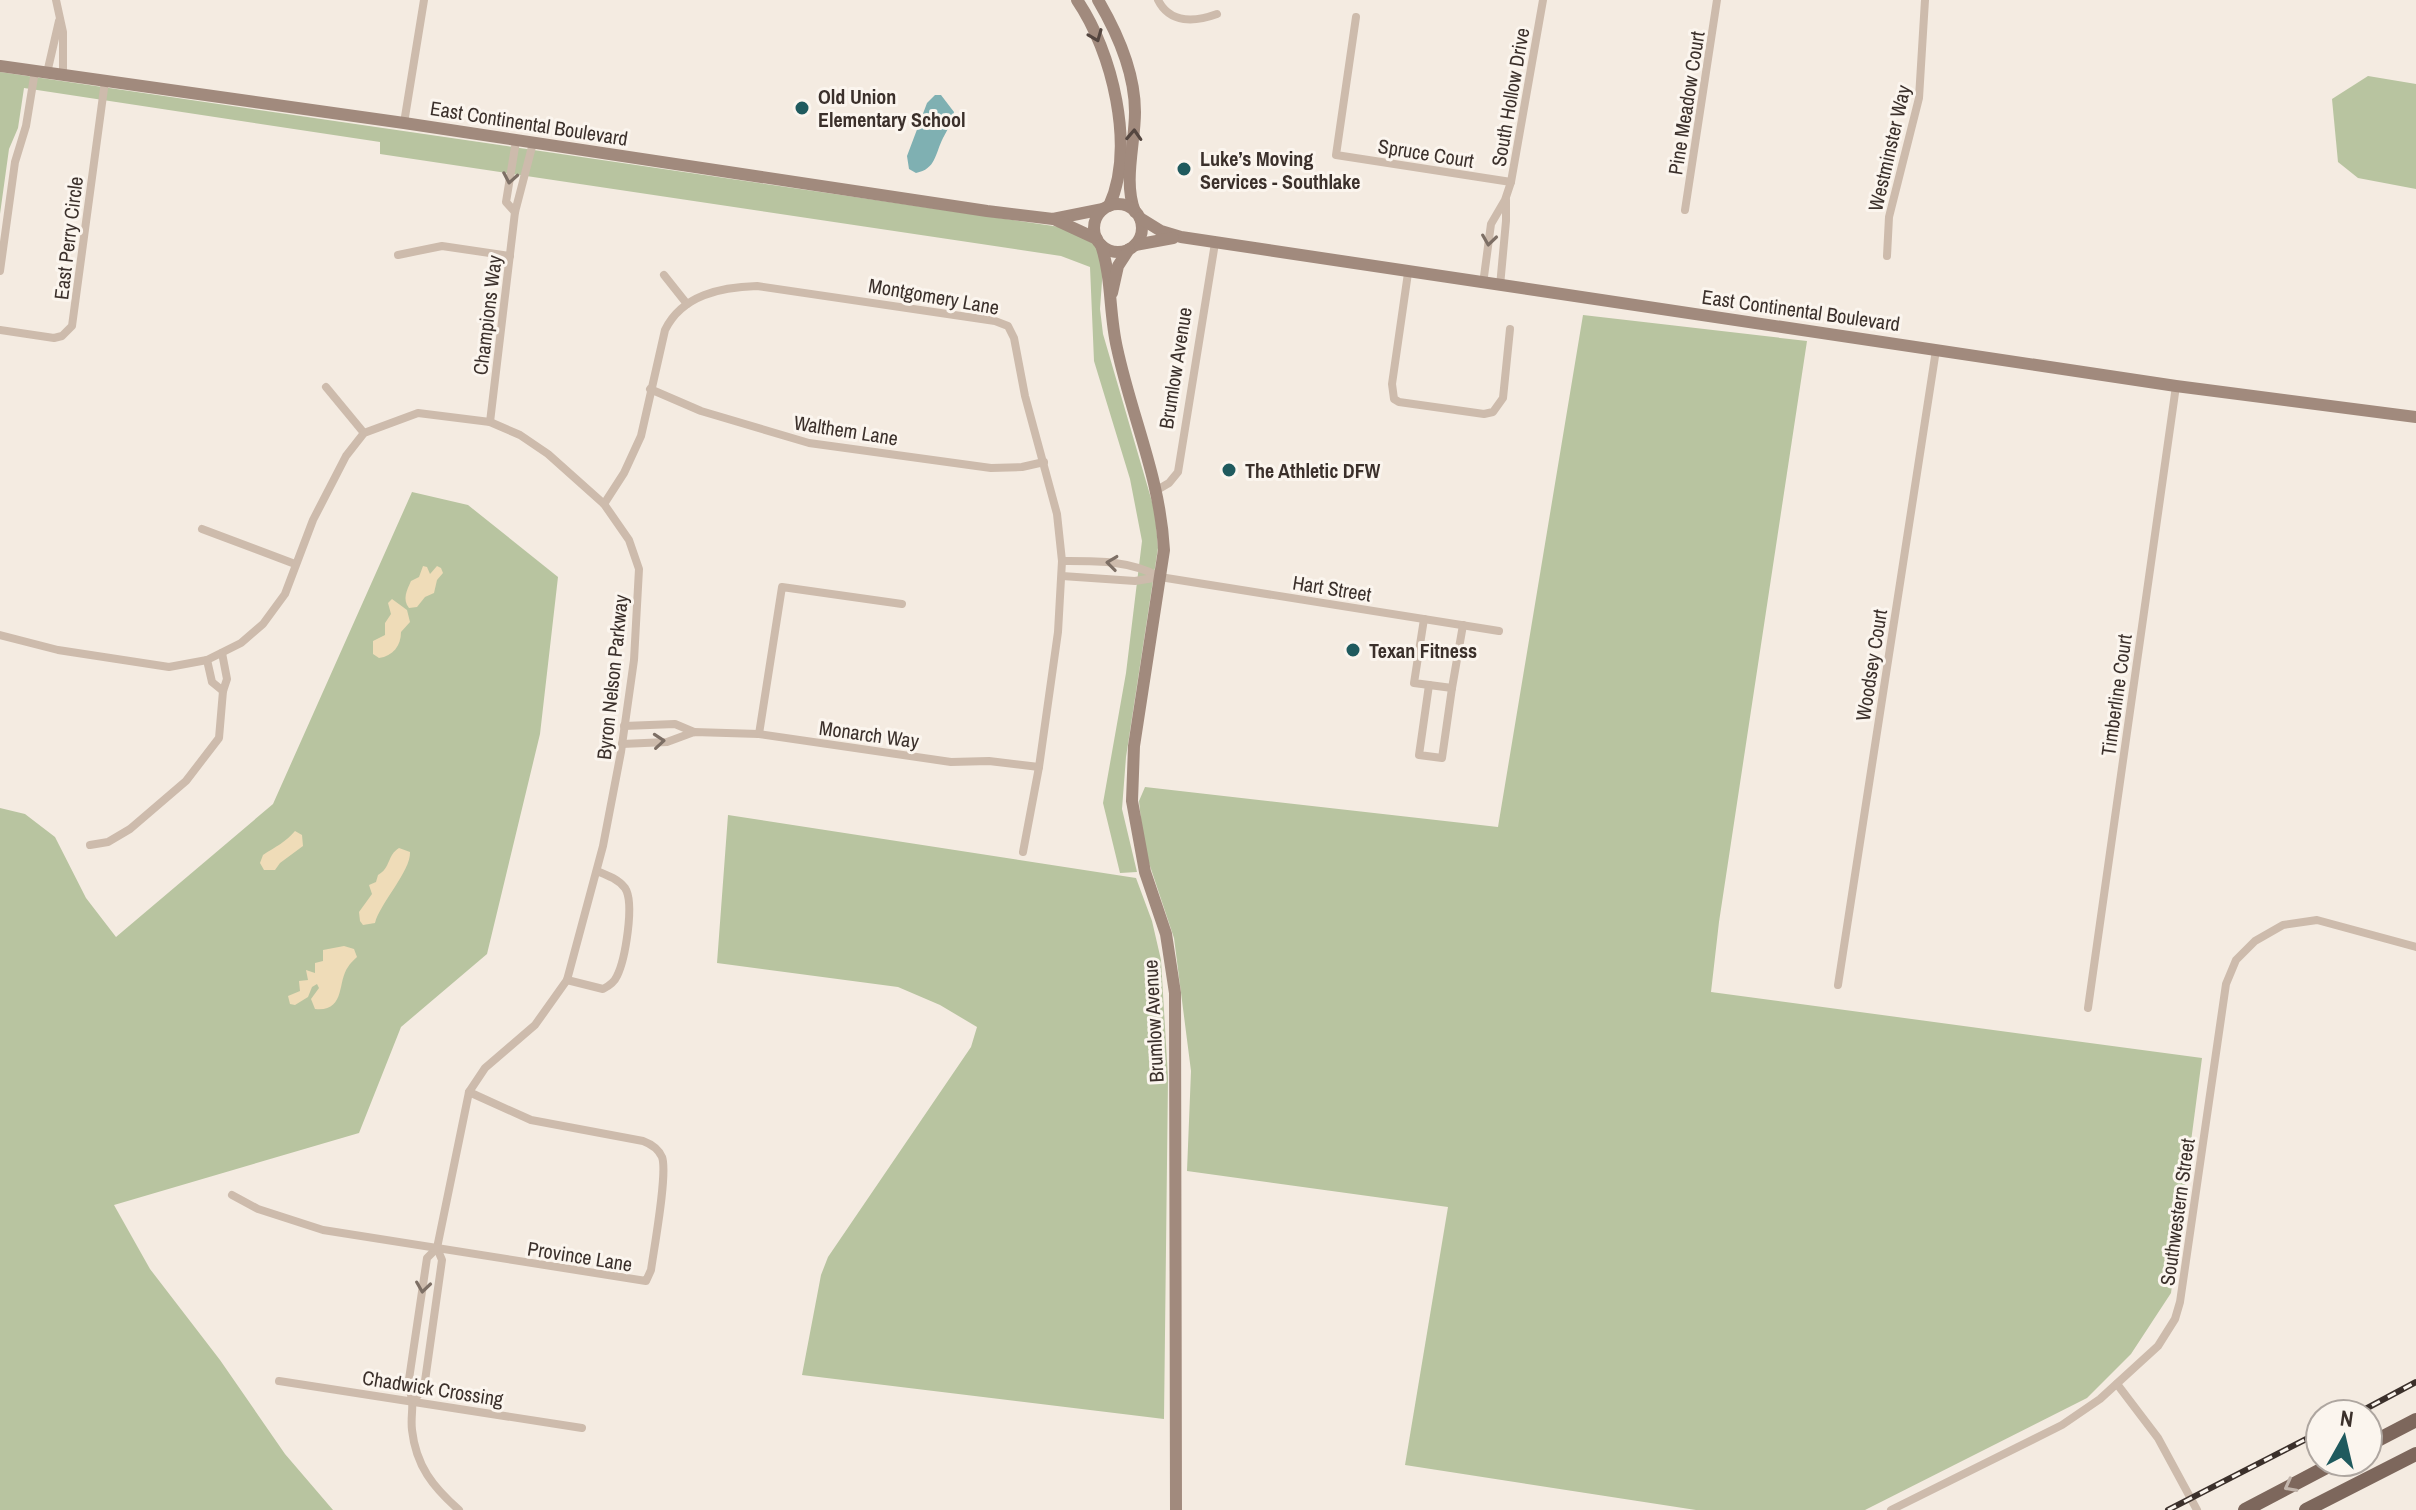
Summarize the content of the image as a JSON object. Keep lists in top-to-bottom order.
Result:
{
  "streets": {
    "main road": ["East Continental Boulevard", "Brumlow Avenue"],
    "street": [
      "South Hollow Drive",
      "Pine Meadow Court",
      "Westminster Way",
      "Spruce Court",
      "East Perry Circle",
      "Montgomery Lane",
      "Champions Way",
      "Walthem Lane",
      "Hart Street",
      "Woodsey Court",
      "Byron Nelson Parkway",
      "Timberline Court",
      "Monarch Way",
      "Southwestern Street",
      "Province Lane",
      "Chadwick Crossing"
    ]
  },
  "crossings": [
    ["South Hollow Drive", "East Continental Boulevard"],
    ["South Hollow Drive", "Spruce Court"],
    ["East Continental Boulevard", "East Perry Circle"],
    ["East Continental Boulevard", "Champions Way"],
    ["East Continental Boulevard", "Brumlow Avenue"],
    ["East Continental Boulevard", "Woodsey Court"],
    ["East Continental Boulevard", "Timberline Court"],
    ["Montgomery Lane", "Walthem Lane"],
    ["Montgomery Lane", "Monarch Way"],
    ["Champions Way", "Byron Nelson Parkway"],
    ["Brumlow Avenue", "Hart Street"],
    ["Byron Nelson Parkway", "Monarch Way"],
    ["Byron Nelson Parkway", "Province Lane"],
    ["Byron Nelson Parkway", "Chadwick Crossing"]
  ],
  "places": [
    "Old Union Elementary School",
    "Luke’s Moving Services - Southlake",
    "The Athletic DFW",
    "Texan Fitness"
  ],
  "north": "top"
}
